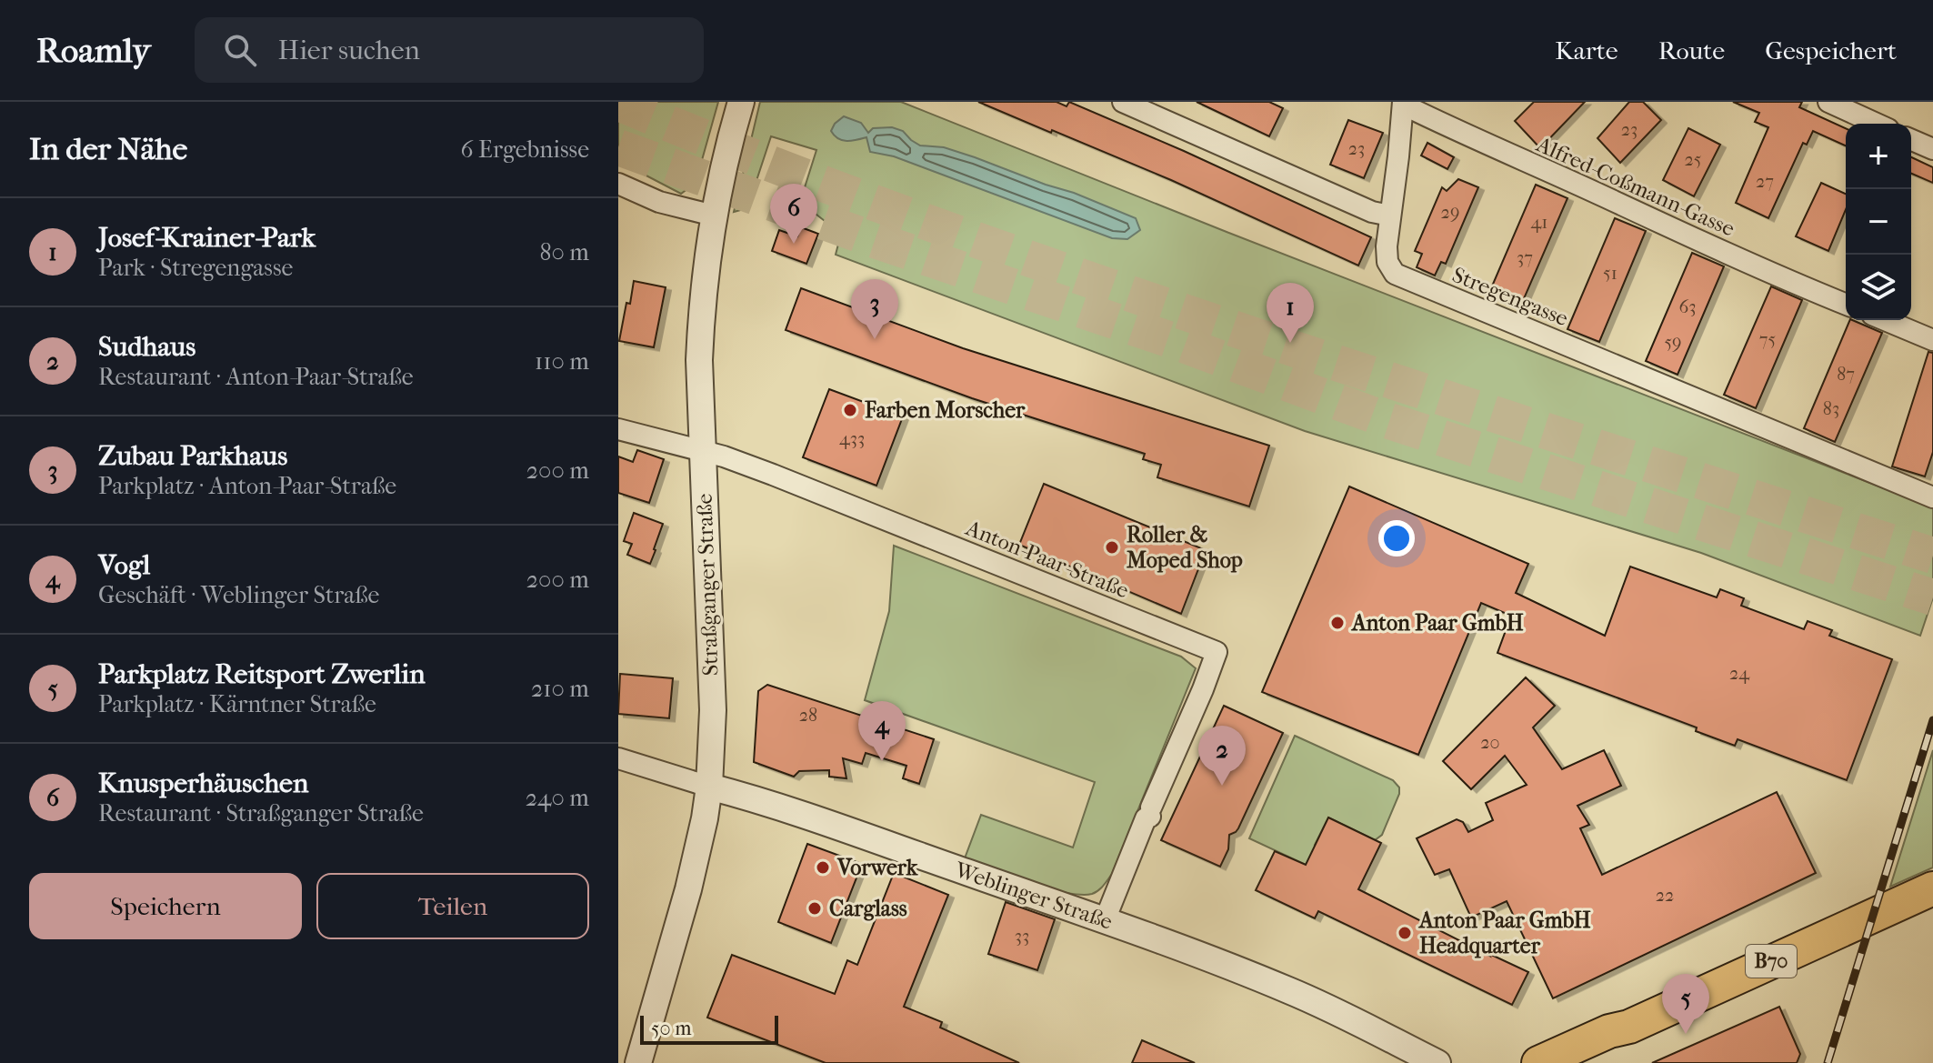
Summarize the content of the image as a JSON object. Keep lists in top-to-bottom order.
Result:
{
  "streets": {
    "main road": ["B70"],
    "street": [
      "Alfred-Coßmann-Gasse",
      "Stregengasse",
      "Anton-Paar-Straße",
      "Straßganger Straße",
      "Weblinger Straße"
    ]
  },
  "crossings": [
    ["Alfred-Coßmann-Gasse", "Stregengasse"],
    ["Anton-Paar-Straße", "Straßganger Straße"],
    ["Anton-Paar-Straße", "Weblinger Straße"],
    ["Straßganger Straße", "Weblinger Straße"]
  ],
  "places": [
    "Farben Morscher",
    "Roller & Moped Shop",
    "Anton Paar GmbH",
    "Vorwerk",
    "Carglass",
    "Anton Paar GmbH Headquarter"
  ],
  "house_numbers": [
    "23",
    "23",
    "25",
    "27",
    "29",
    "41",
    "37",
    "51",
    "63",
    "75",
    "59",
    "87",
    "83",
    "433",
    "24",
    "28",
    "20",
    "22",
    "33"
  ],
  "scale_bar": "50 m",
  "page": {
    "header": "Roamly",
    "search": "Hier suchen",
    "nav": ["Karte", "Route", "Gespeichert"],
    "heading": ["In der Nähe", "6 Ergebnisse"],
    "map_buttons": ["+", "−"],
    "pins": [
      "6",
      "3",
      "1",
      "4",
      "2",
      "5"
    ],
    "list": [
      {
        "mark": "1",
        "name": "Josef-Krainer-Park",
        "note": "Park · Stregengasse",
        "value": "80 m"
      },
      {
        "mark": "2",
        "name": "Sudhaus",
        "note": "Restaurant · Anton-Paar-Straße",
        "value": "110 m"
      },
      {
        "mark": "3",
        "name": "Zubau Parkhaus",
        "note": "Parkplatz · Anton-Paar-Straße",
        "value": "200 m"
      },
      {
        "mark": "4",
        "name": "Vogl",
        "note": "Geschäft · Weblinger Straße",
        "value": "200 m"
      },
      {
        "mark": "5",
        "name": "Parkplatz Reitsport Zwerlin",
        "note": "Parkplatz · Kärntner Straße",
        "value": "210 m"
      },
      {
        "mark": "6",
        "name": "Knusperhäuschen",
        "note": "Restaurant · Straßganger Straße",
        "value": "240 m"
      }
    ],
    "buttons": ["Speichern", "Teilen"],
    "scale": "50 m"
  }
}
